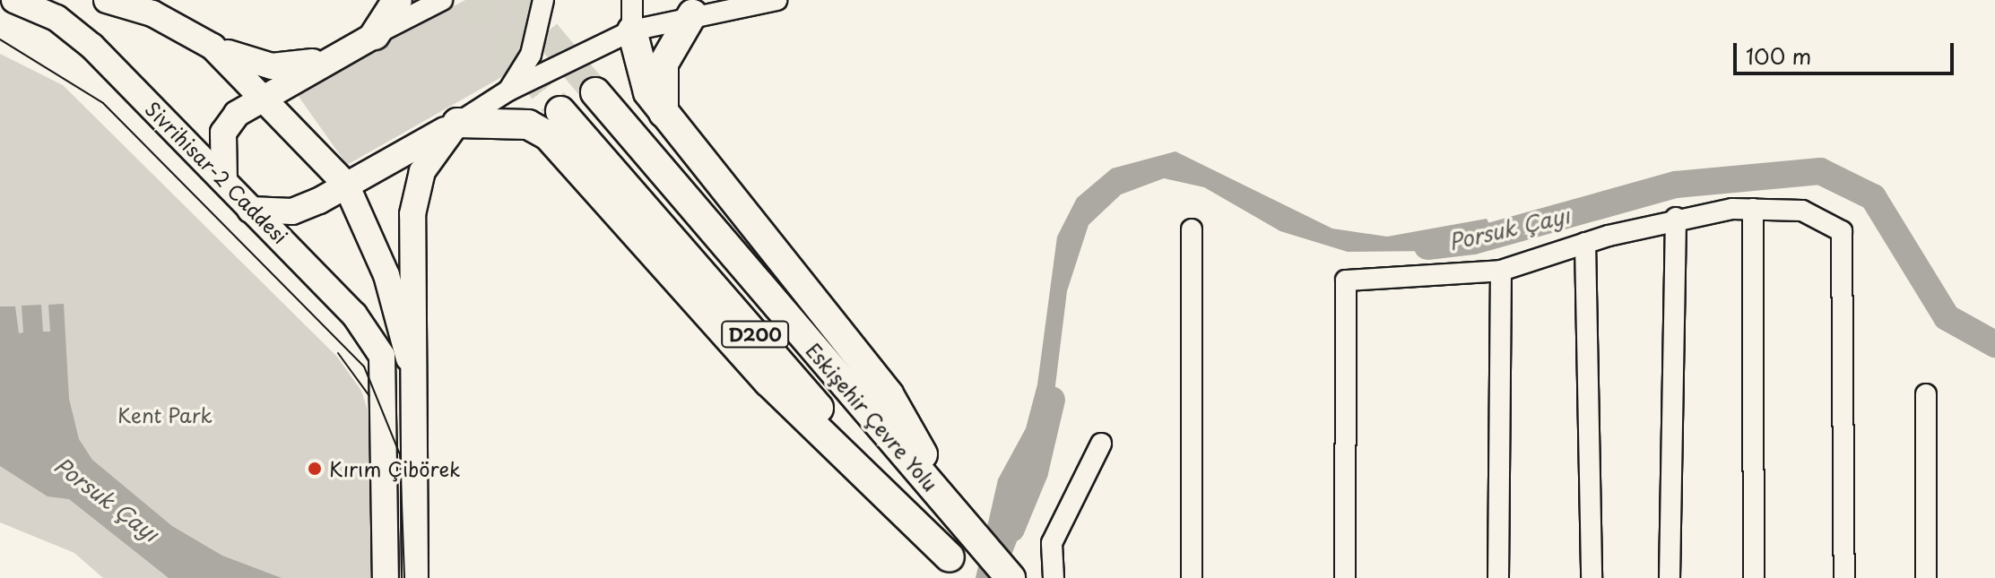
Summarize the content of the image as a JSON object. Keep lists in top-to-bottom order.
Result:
{
  "streets": {
    "highway": ["D200", "Eskişehir Çevre Yolu"],
    "main road": ["Sivrihisar-2 Caddesi"]
  },
  "water": ["Porsuk Çayı"],
  "parks": ["Kent Park"],
  "places": ["Kırım Çibörek"],
  "scale_bar": "100 m"
}
